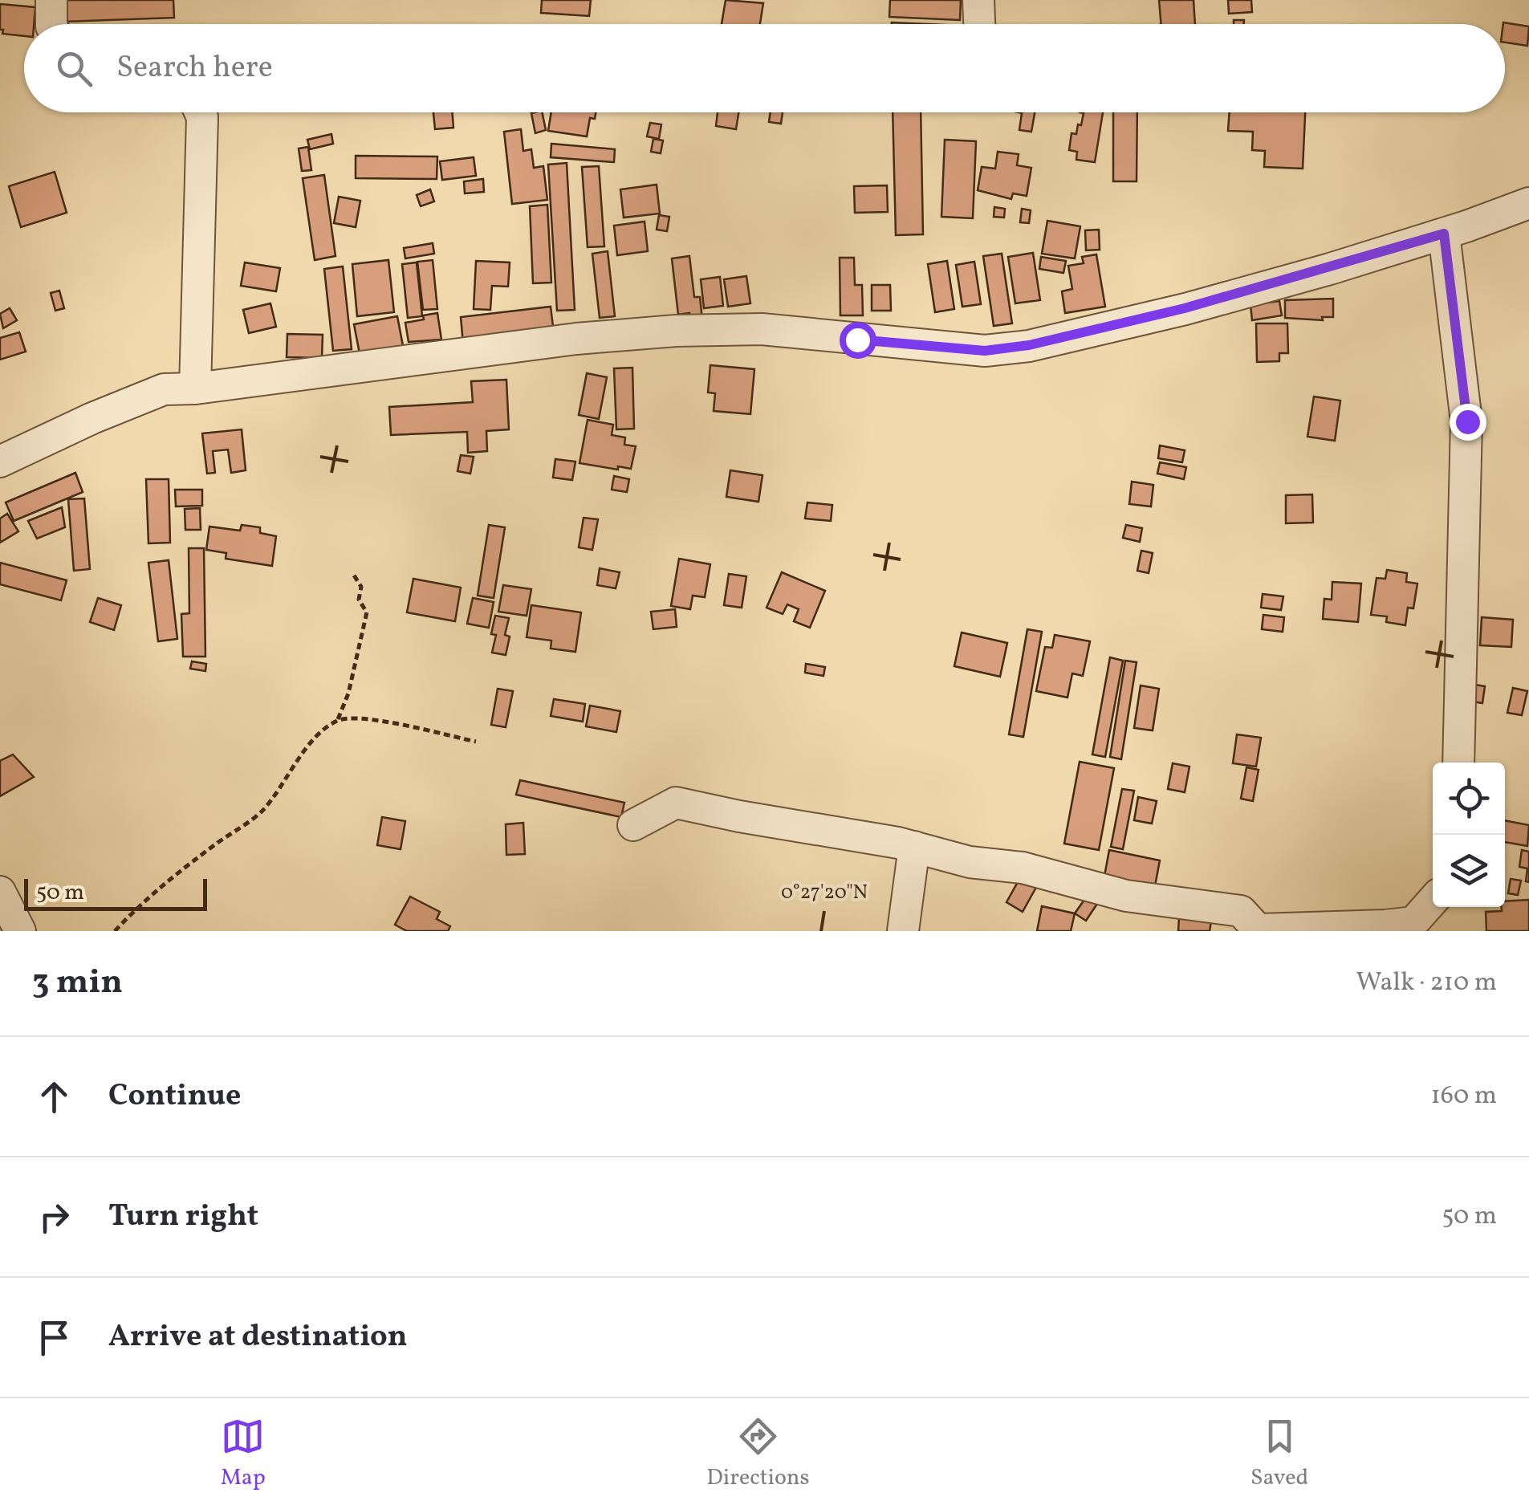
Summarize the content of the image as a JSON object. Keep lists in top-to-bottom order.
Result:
{
  "scale_bar": "50 m",
  "page": {
    "search": "Search here",
    "scale": "50 m",
    "heading": ["3 min", "Walk · 210 m"],
    "list": [
      ["Continue", "160 m"],
      ["Turn right", "50 m"],
      "Arrive at destination"
    ],
    "nav": ["Map", "Directions", "Saved"]
  },
  "coordinates": ["0°27'20\"N"]
}
